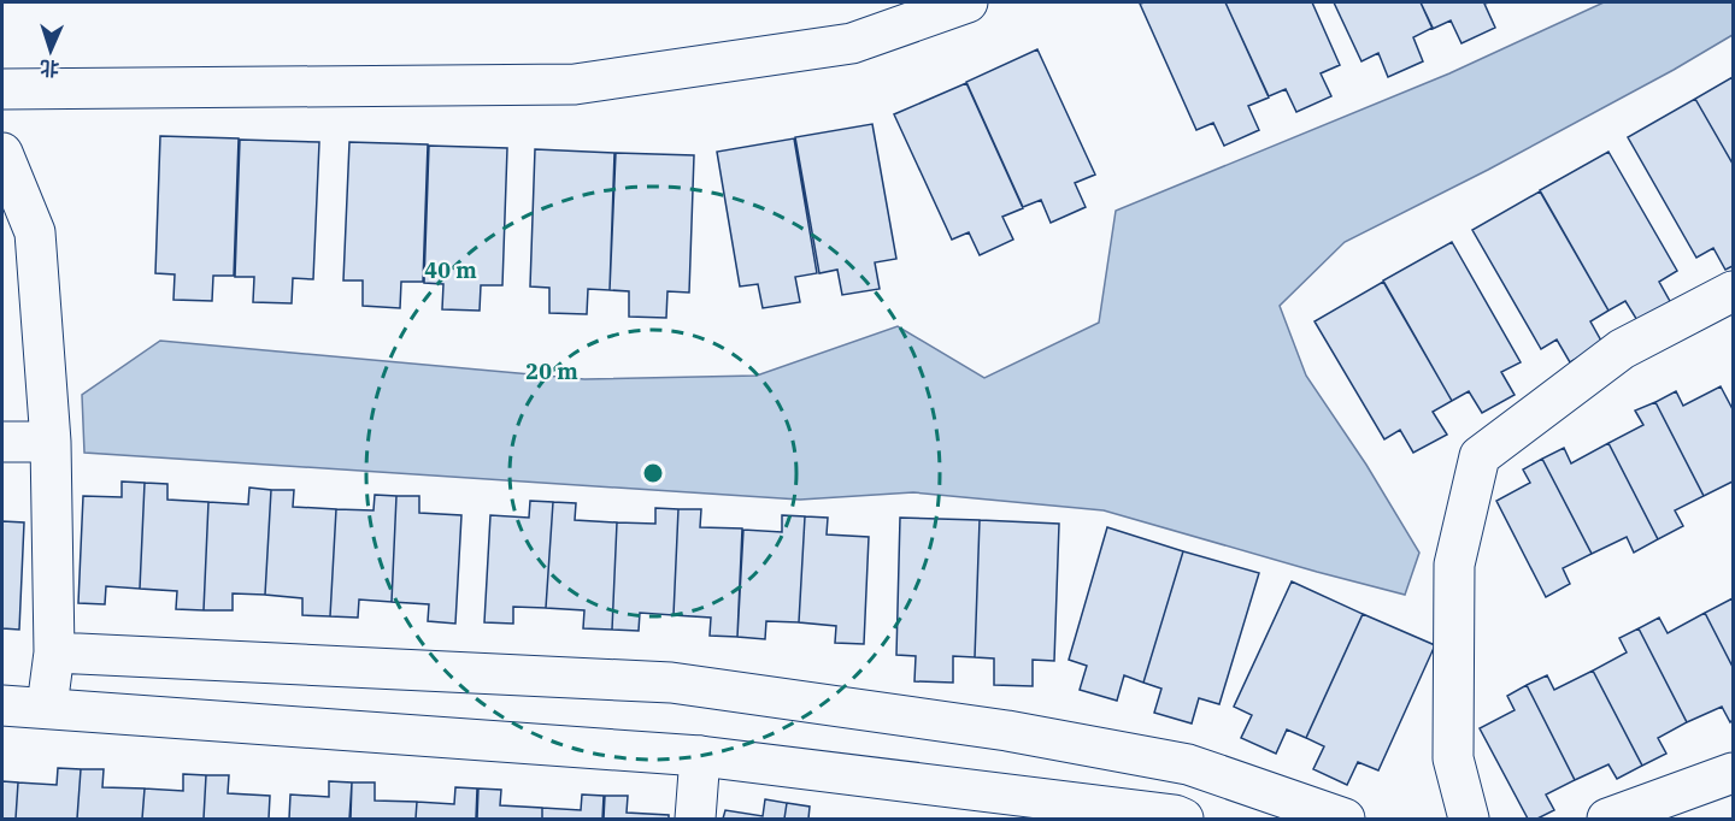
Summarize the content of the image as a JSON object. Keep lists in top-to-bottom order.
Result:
{
  "north": "bottom",
  "rings": ["40 m", "20 m"]
}
